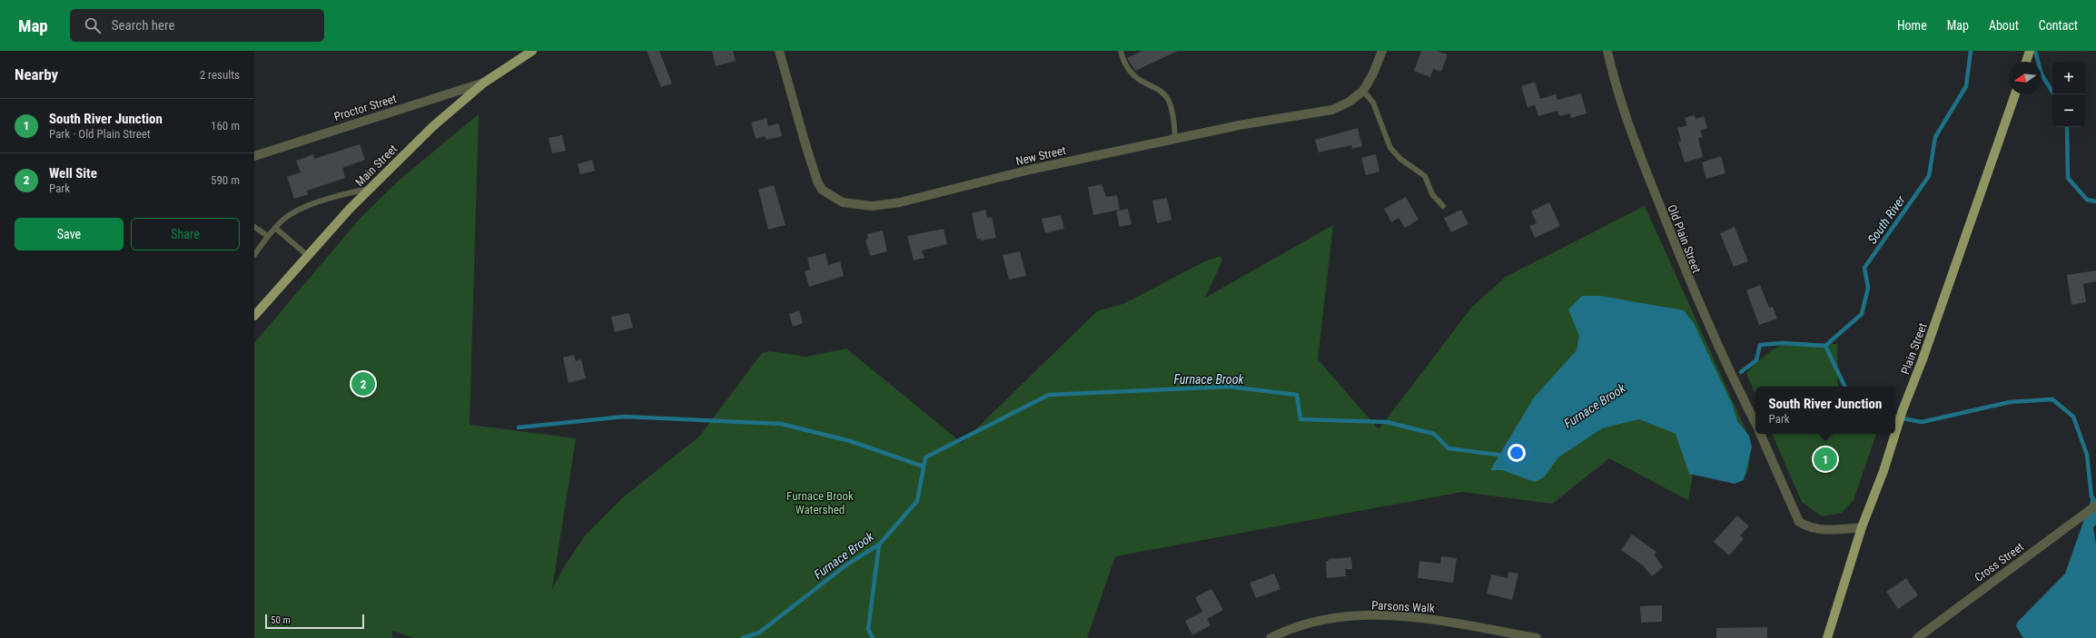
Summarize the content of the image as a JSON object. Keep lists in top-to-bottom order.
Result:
{
  "streets": {
    "main road": ["Main Street", "Plain Street"],
    "street": [
      "Proctor Street",
      "New Street",
      "Old Plain Street",
      "Cross Street",
      "Parsons Walk"
    ]
  },
  "crossings": [
    ["Proctor Street", "Main Street"]
  ],
  "water": ["South River", "Furnace Brook"],
  "parks": ["Furnace Brook Watershed"],
  "scale_bar": "50 m",
  "north": "left",
  "page": {
    "header": "Map",
    "search": "Search here",
    "nav": [
      "Home",
      "Map",
      "About",
      "Contact"
    ],
    "heading": ["Nearby", "2 results"],
    "map_buttons": ["+", "−"],
    "list": [
      {
        "mark": "1",
        "name": "South River Junction",
        "note": "Park · Old Plain Street",
        "value": "160 m"
      },
      {
        "mark": "2",
        "name": "Well Site",
        "note": "Park",
        "value": "590 m"
      }
    ],
    "buttons": ["Save", "Share"],
    "pins": ["2", "1"],
    "popup": ["South River Junction", "Park"],
    "scale": "50 m"
  }
}
